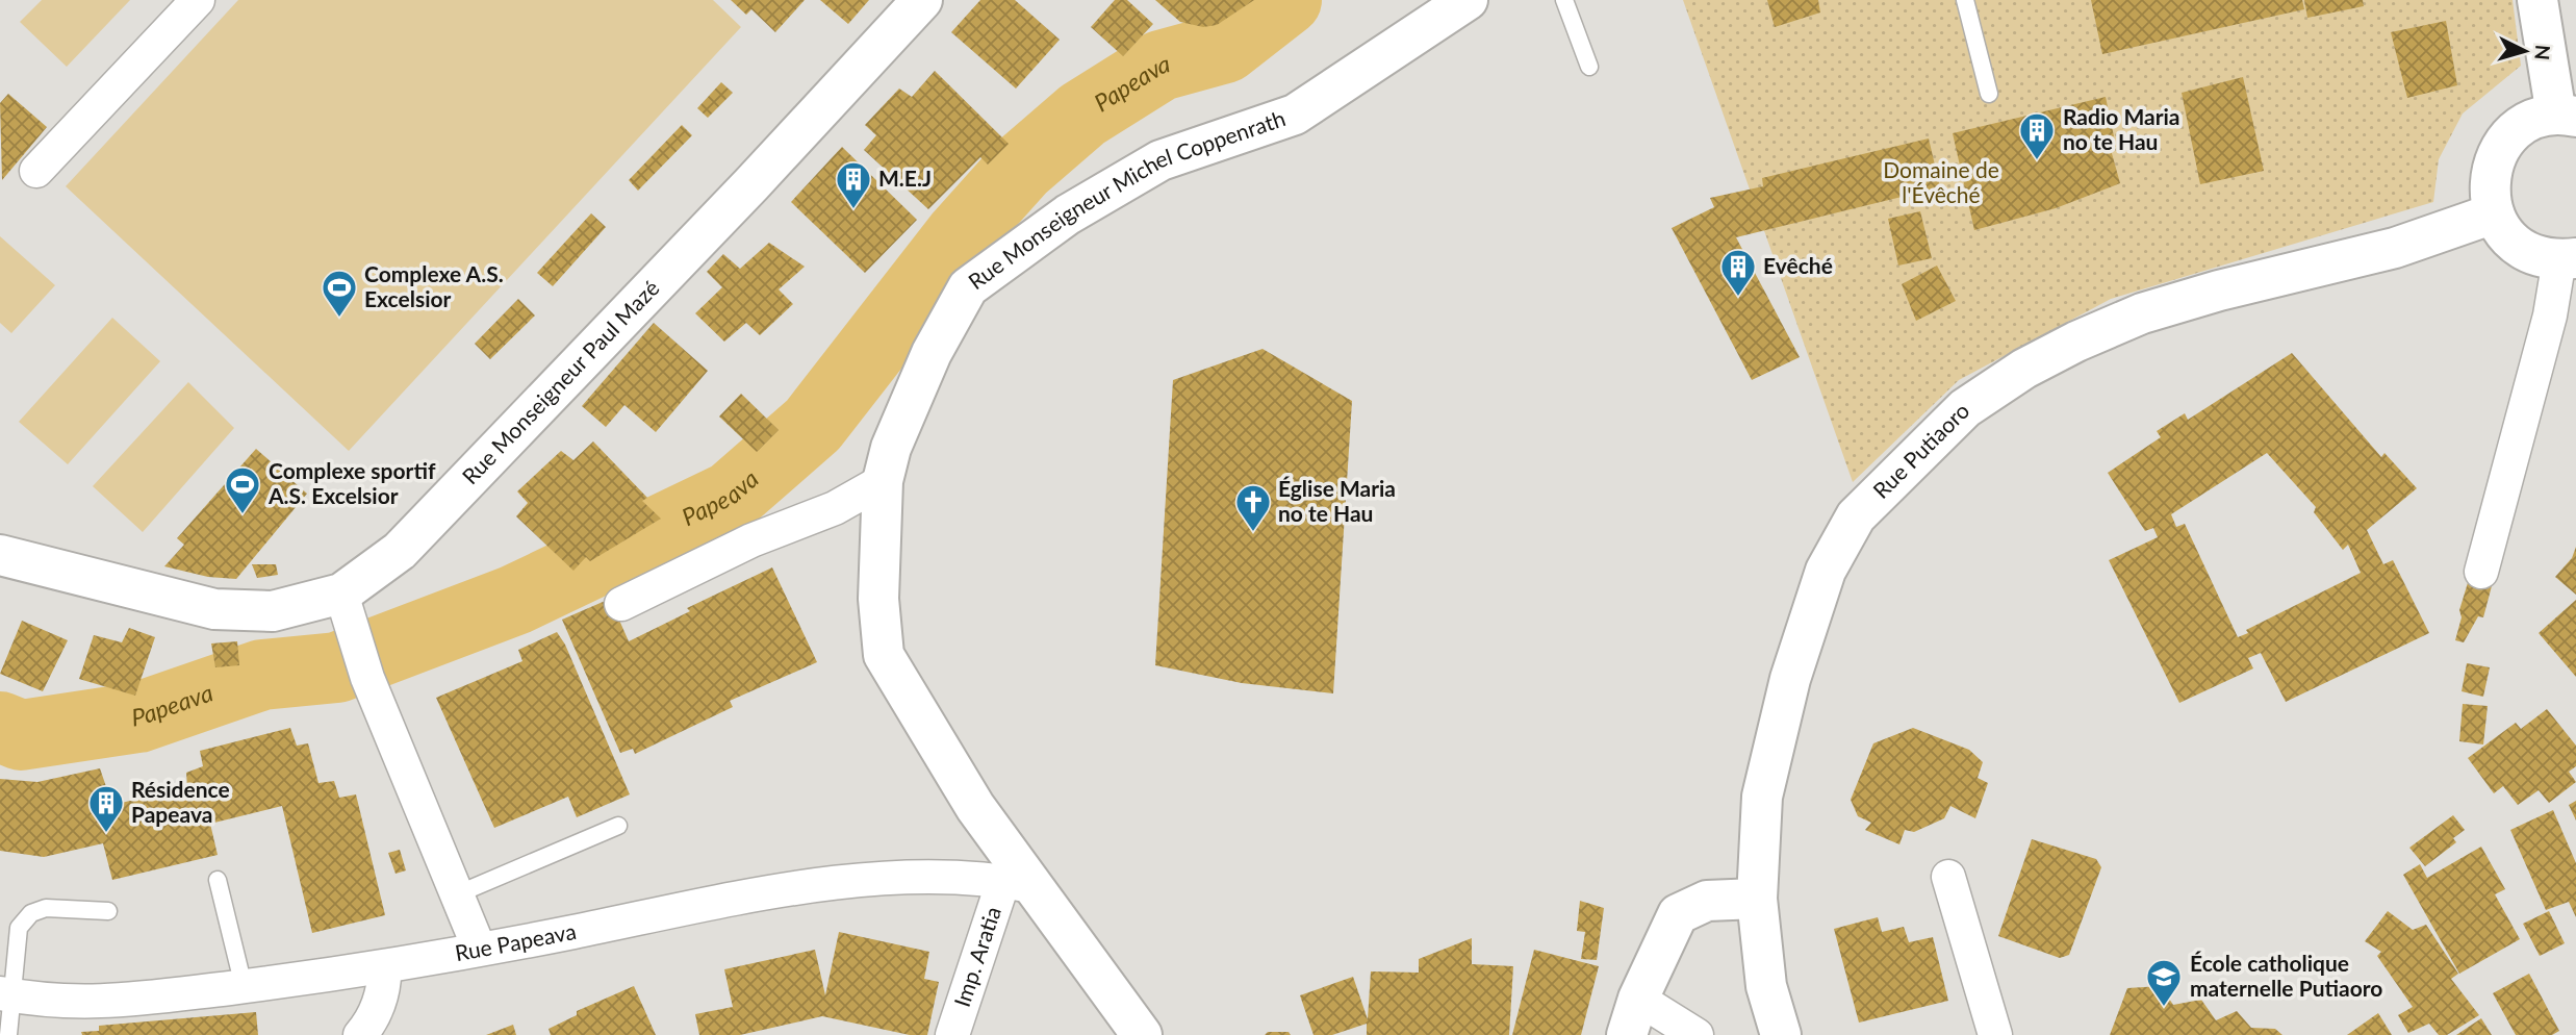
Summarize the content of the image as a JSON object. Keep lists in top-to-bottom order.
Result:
{
  "streets": {
    "main road": ["Rue Monseigneur Michel Coppenrath", "Rue Monseigneur Paul Mazé", "Rue Putiaoro"],
    "street": ["Rue Papeava", "Imp. Aratia"]
  },
  "crossings": [
    ["Rue Monseigneur Michel Coppenrath", "Rue Papeava"],
    ["Rue Monseigneur Michel Coppenrath", "Imp. Aratia"],
    ["Rue Papeava", "Imp. Aratia"]
  ],
  "water": ["Papeava"],
  "parks": ["Domaine de l'Évêché"],
  "places": {
    "building": [
      "Radio Maria no te Hau",
      "M.E.J",
      "Evêché",
      "Résidence Papeava"
    ],
    "sports": ["Complexe A.S. Excelsior", "Complexe sportif A.S. Excelsior"],
    "church": ["Église Maria no te Hau"],
    "school or university": ["École catholique maternelle Putiaoro"]
  },
  "north": "right"
}
